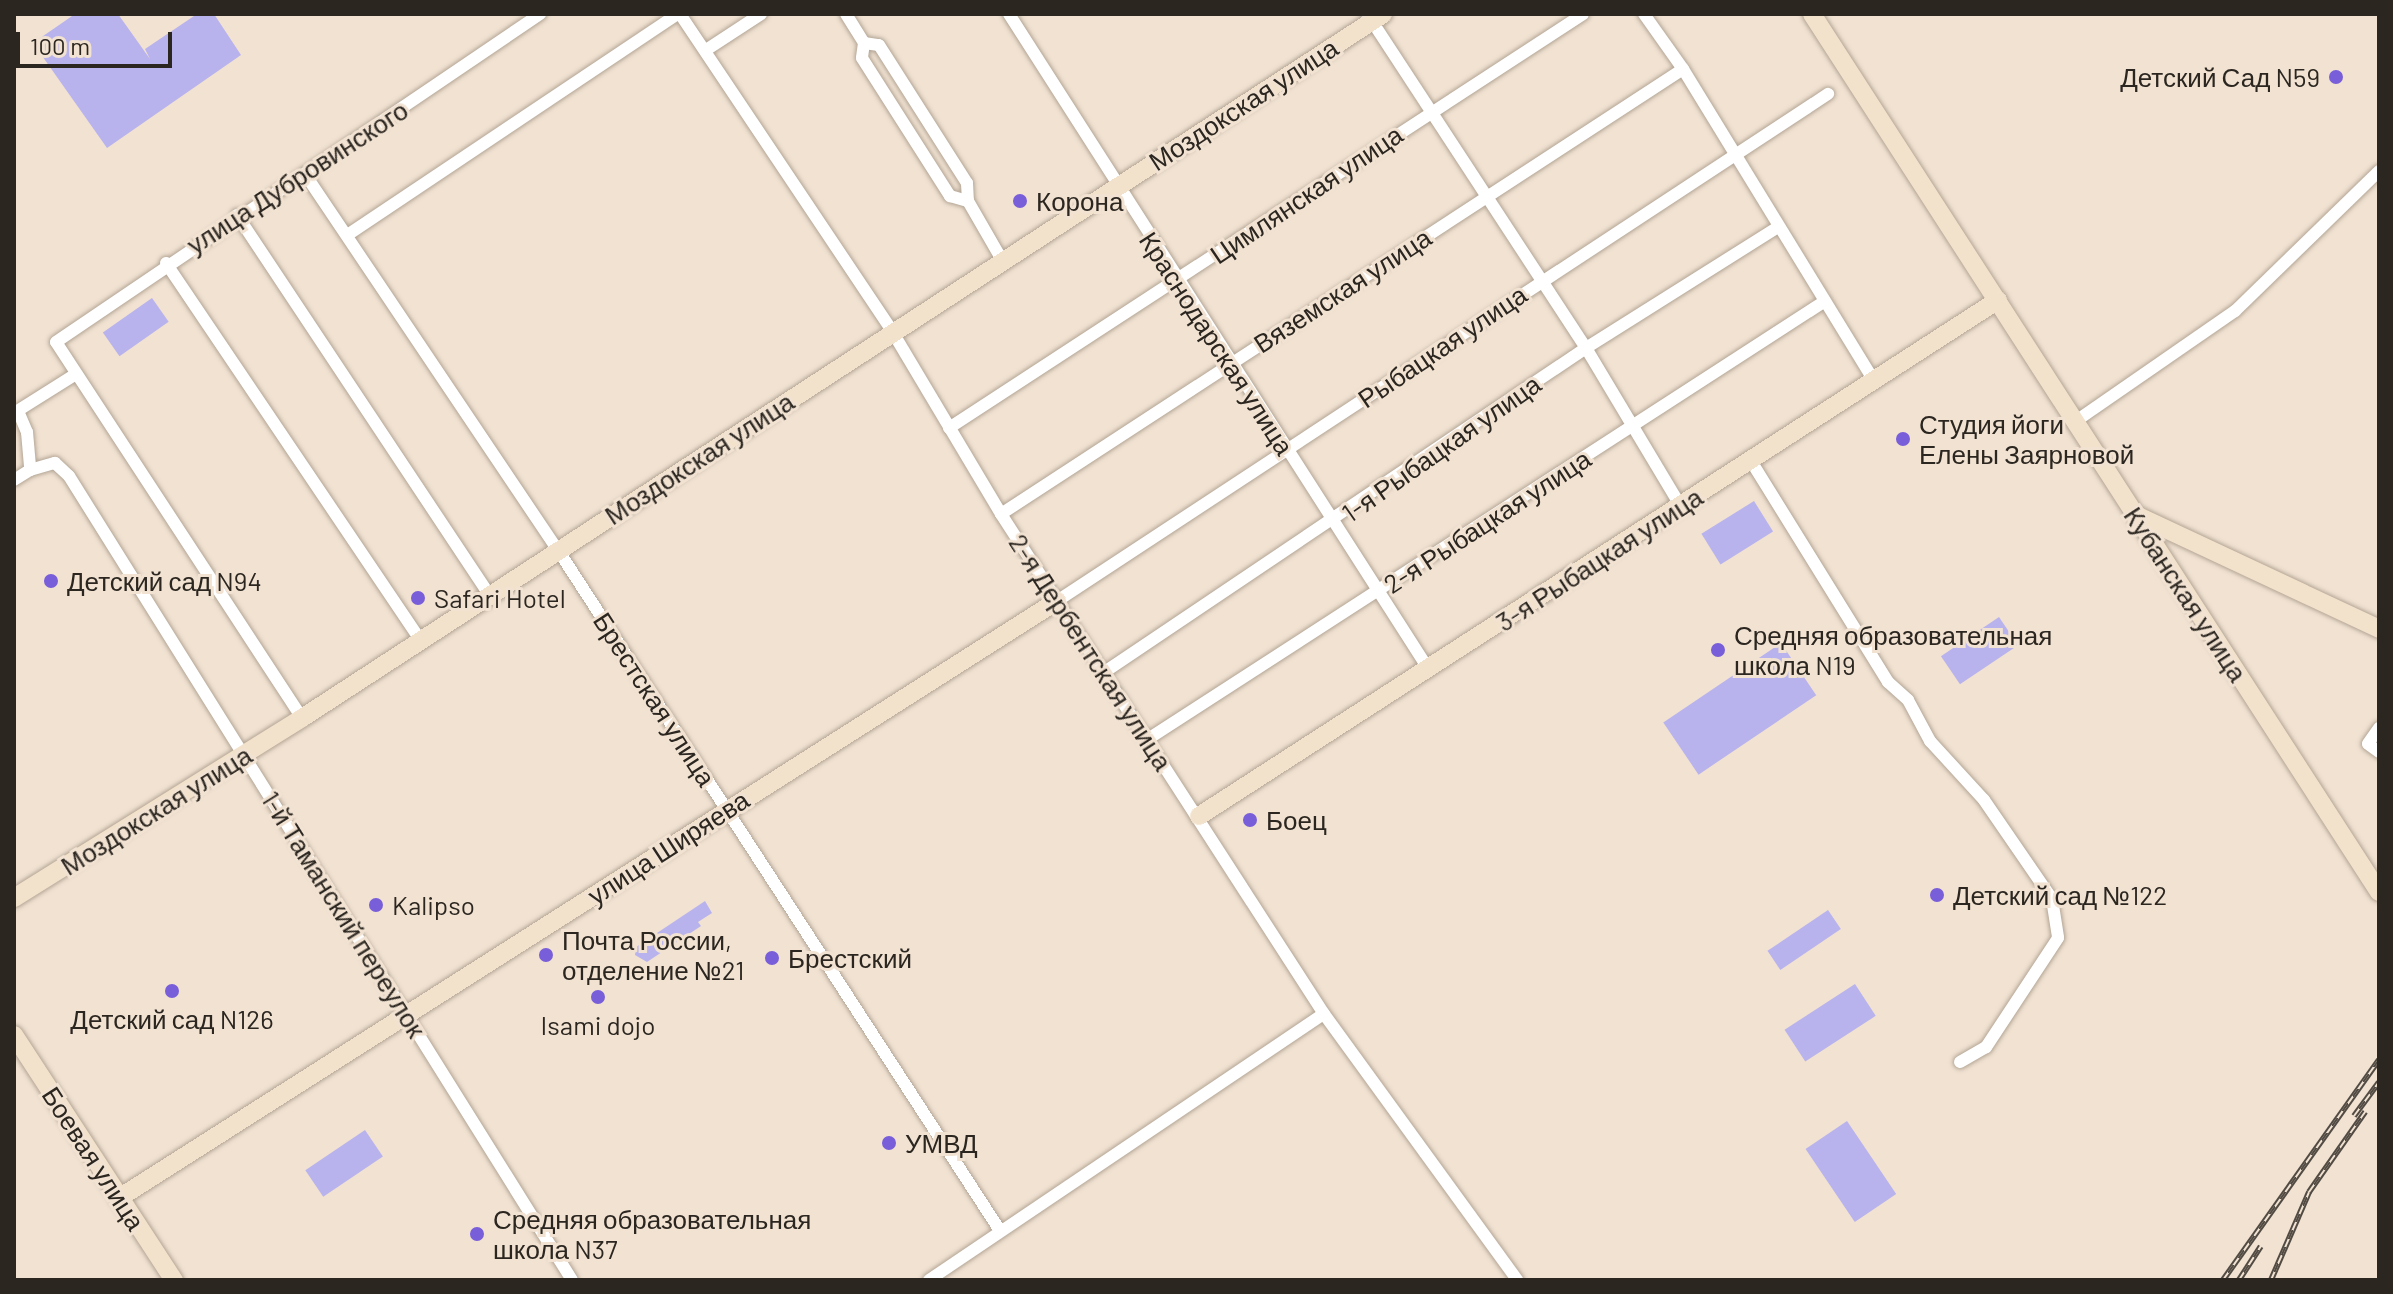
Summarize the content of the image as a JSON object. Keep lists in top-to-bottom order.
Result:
{
  "streets": {
    "main road": [
      "Моздокская улица",
      "3-я Рыбацкая улица",
      "Кубанская улица",
      "улица Ширяева",
      "Боевая улица"
    ],
    "street": [
      "улица Дубровинского",
      "Цимлянская улица",
      "Вяземская улица",
      "Краснодарская улица",
      "Рыбацкая улица",
      "1-я Рыбацкая улица",
      "2-я Рыбацкая улица",
      "2-я Дербентская улица",
      "Брестская улица",
      "1-й Таманский переулок"
    ]
  },
  "crossings": [
    ["Моздокская улица", "Краснодарская улица"],
    ["Моздокская улица", "2-я Дербентская улица"],
    ["Моздокская улица", "Брестская улица"],
    ["Моздокская улица", "1-й Таманский переулок"],
    ["улица Дубровинского", "Брестская улица"],
    ["Цимлянская улица", "Краснодарская улица"],
    ["Цимлянская улица", "2-я Дербентская улица"],
    ["Вяземская улица", "Краснодарская улица"],
    ["Вяземская улица", "2-я Дербентская улица"],
    ["Краснодарская улица", "Рыбацкая улица"],
    ["Краснодарская улица", "1-я Рыбацкая улица"],
    ["Краснодарская улица", "2-я Рыбацкая улица"],
    ["Краснодарская улица", "3-я Рыбацкая улица"],
    ["Рыбацкая улица", "2-я Дербентская улица"],
    ["Рыбацкая улица", "улица Ширяева"],
    ["1-я Рыбацкая улица", "2-я Дербентская улица"],
    ["2-я Рыбацкая улица", "2-я Дербентская улица"],
    ["3-я Рыбацкая улица", "Кубанская улица"],
    ["3-я Рыбацкая улица", "2-я Дербентская улица"],
    ["2-я Дербентская улица", "улица Ширяева"],
    ["Брестская улица", "улица Ширяева"],
    ["улица Ширяева", "1-й Таманский переулок"],
    ["улица Ширяева", "Боевая улица"]
  ],
  "places": [
    "Детский Сад N59",
    "Корона",
    "Студия йоги Елены Заярновой",
    "Детский сад N94",
    "Safari Hotel",
    "Средняя образовательная школа N19",
    "Боец",
    "Детский сад №122",
    "Kalipso",
    "Почта России, отделение №21",
    "Брестский",
    "Детский сад N126",
    "Isami dojo",
    "УМВД",
    "Средняя образовательная школа N37"
  ],
  "scale_bar": "100 m"
}
